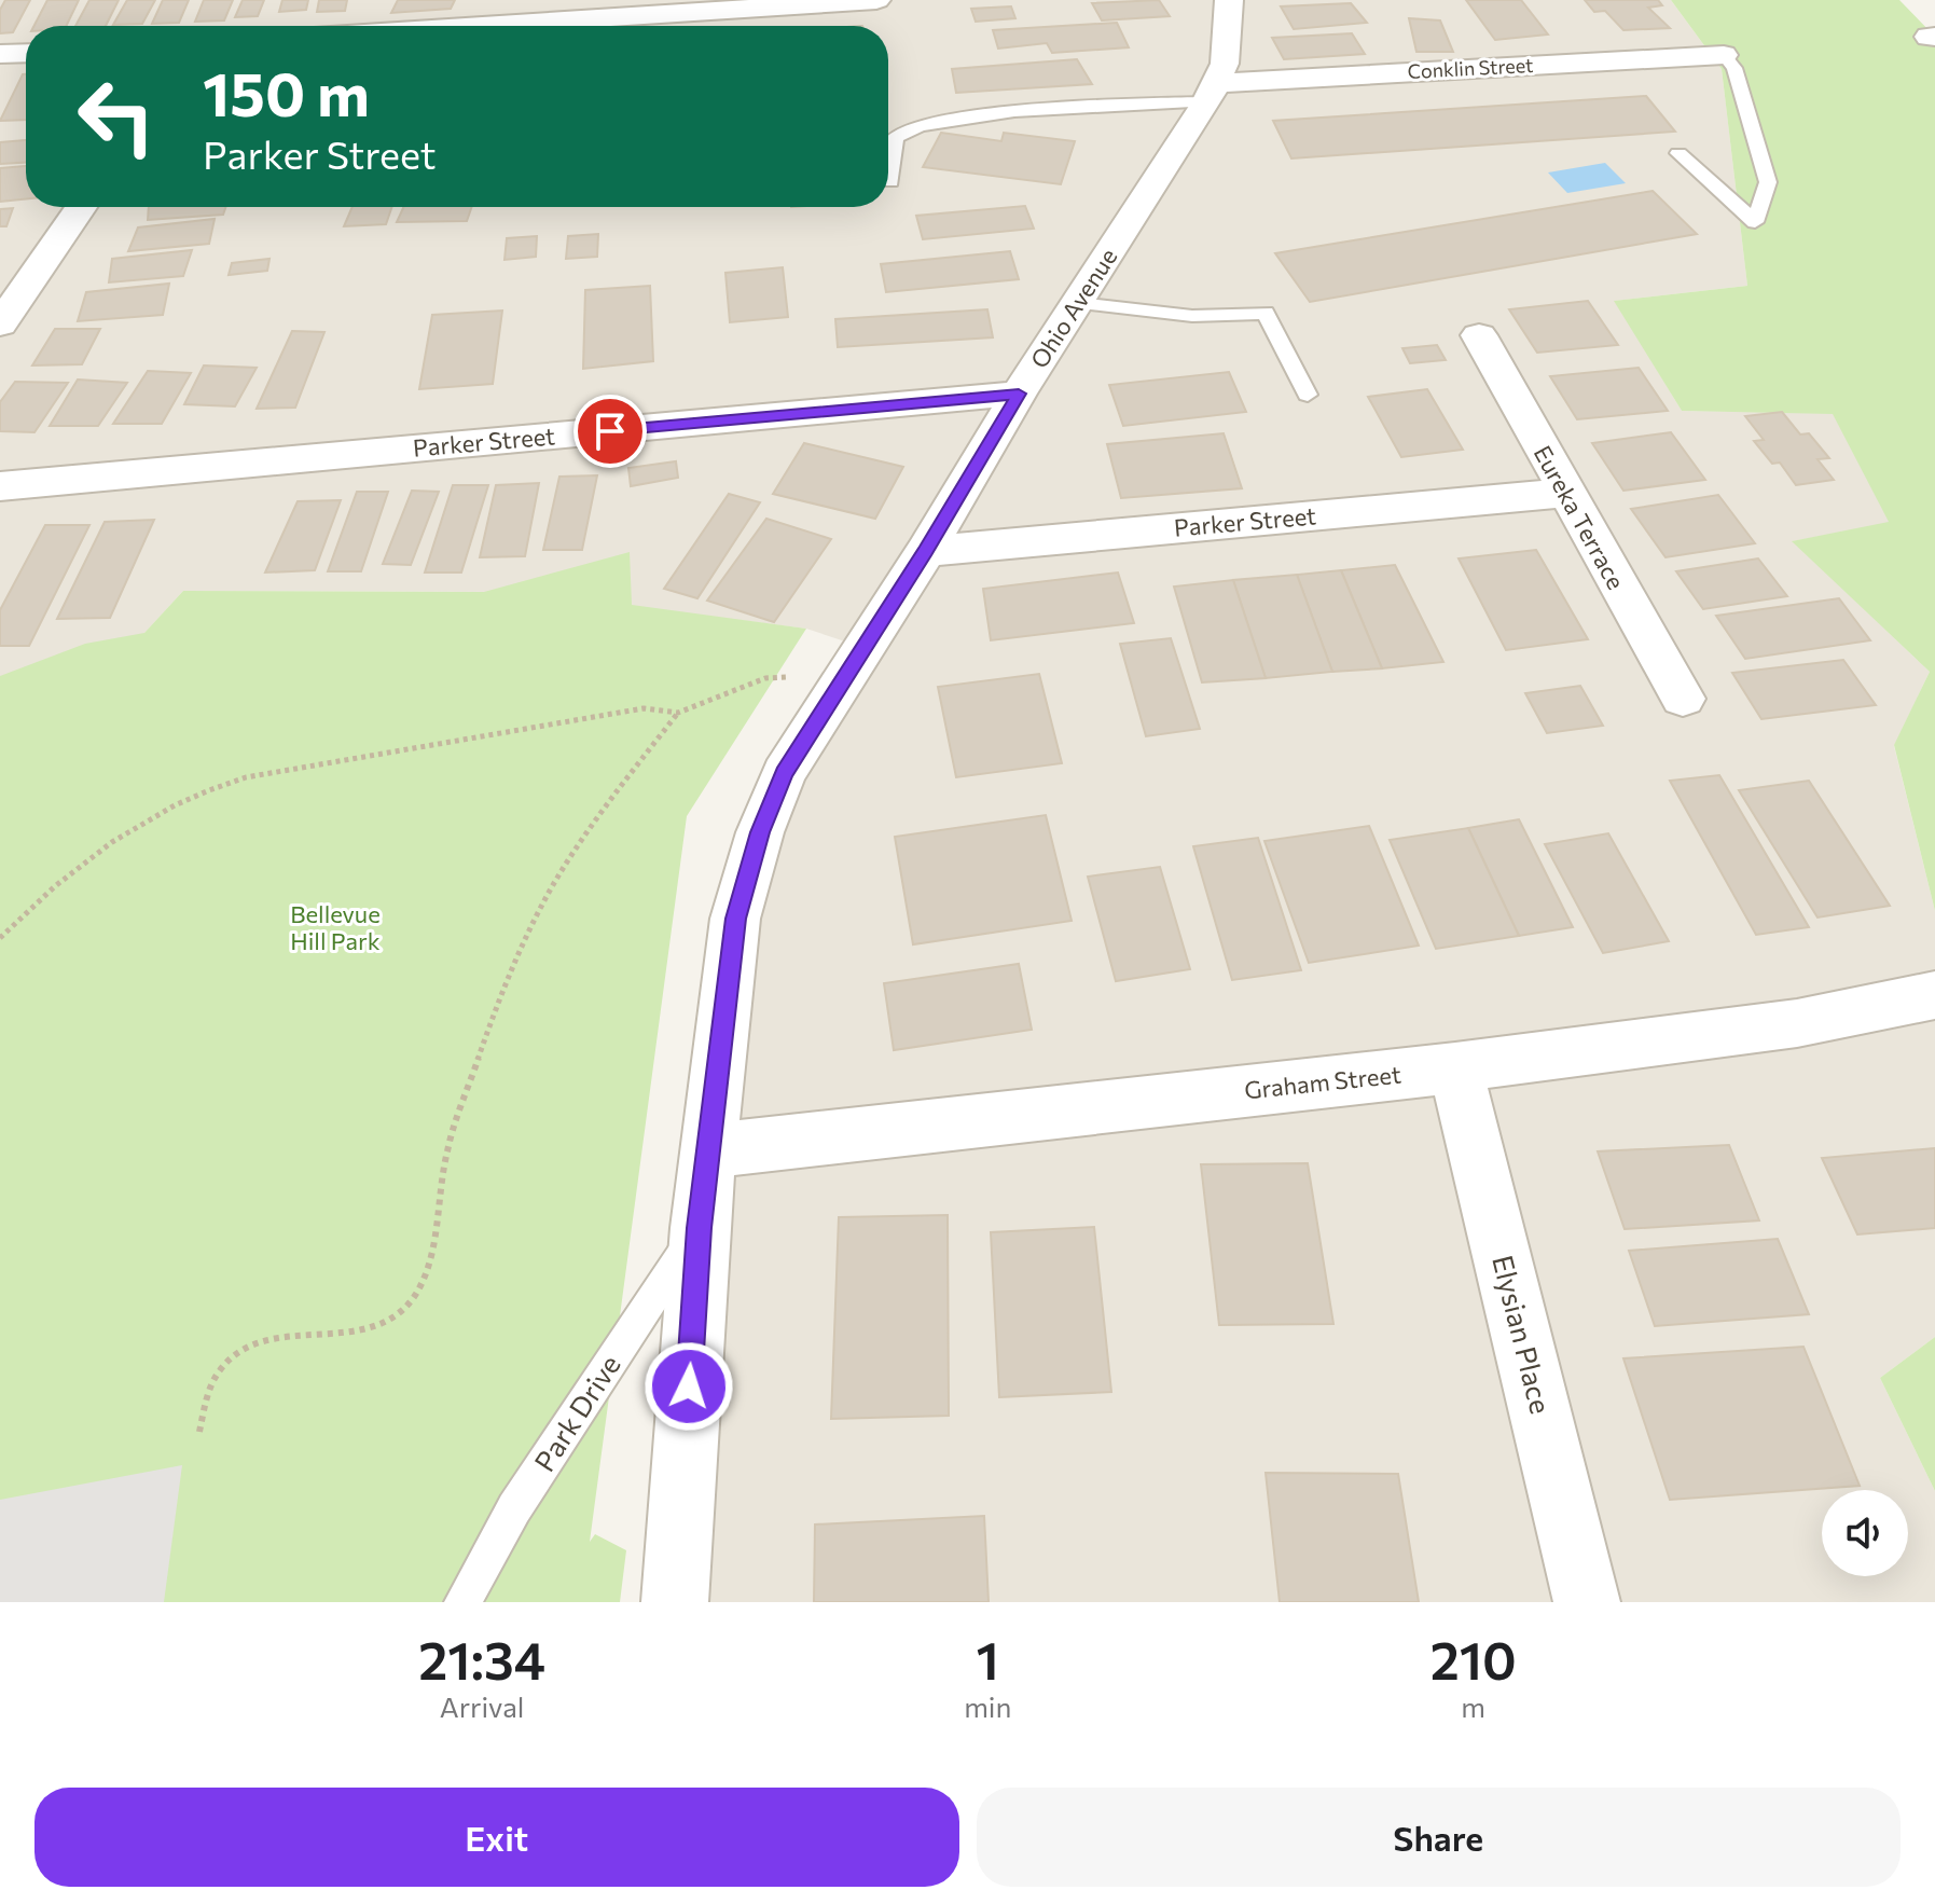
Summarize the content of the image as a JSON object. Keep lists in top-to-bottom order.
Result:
{
  "streets": {
    "street": [
      "Conklin Street",
      "Ohio Avenue",
      "Parker Street",
      "Eureka Terrace",
      "Graham Street",
      "Elysian Place"
    ],
    "lane": ["Park Drive"]
  },
  "crossings": [
    ["Conklin Street", "Ohio Avenue"],
    ["Ohio Avenue", "Parker Street"],
    ["Ohio Avenue", "Graham Street"],
    ["Ohio Avenue", "Park Drive"],
    ["Parker Street", "Eureka Terrace"],
    ["Graham Street", "Elysian Place"]
  ],
  "parks": ["Bellevue Hill Park"],
  "page": {
    "turn": ["150 m", "Parker Street"],
    "eta": [
      "21:34",
      "Arrival",
      "1",
      "min",
      "210",
      "m"
    ],
    "buttons": ["Exit", "Share"]
  }
}
